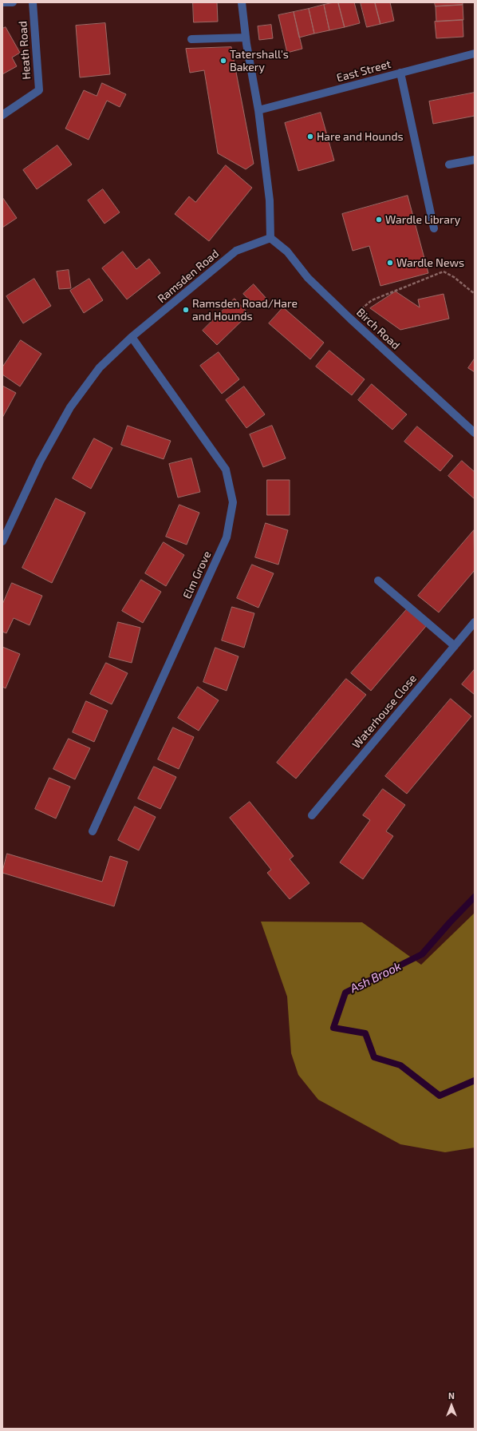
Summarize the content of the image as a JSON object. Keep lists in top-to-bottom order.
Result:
{
  "streets": {
    "street": [
      "Heath Road",
      "East Street",
      "Ramsden Road",
      "Birch Road",
      "Elm Grove",
      "Waterhouse Close"
    ]
  },
  "crossings": [
    ["Ramsden Road", "Birch Road"],
    ["Ramsden Road", "Elm Grove"]
  ],
  "water": ["Ash Brook"],
  "places": [
    "Tatershall's Bakery",
    "Hare and Hounds",
    "Wardle Library",
    "Wardle News",
    "Ramsden Road/Hare and Hounds"
  ],
  "north": "top"
}
